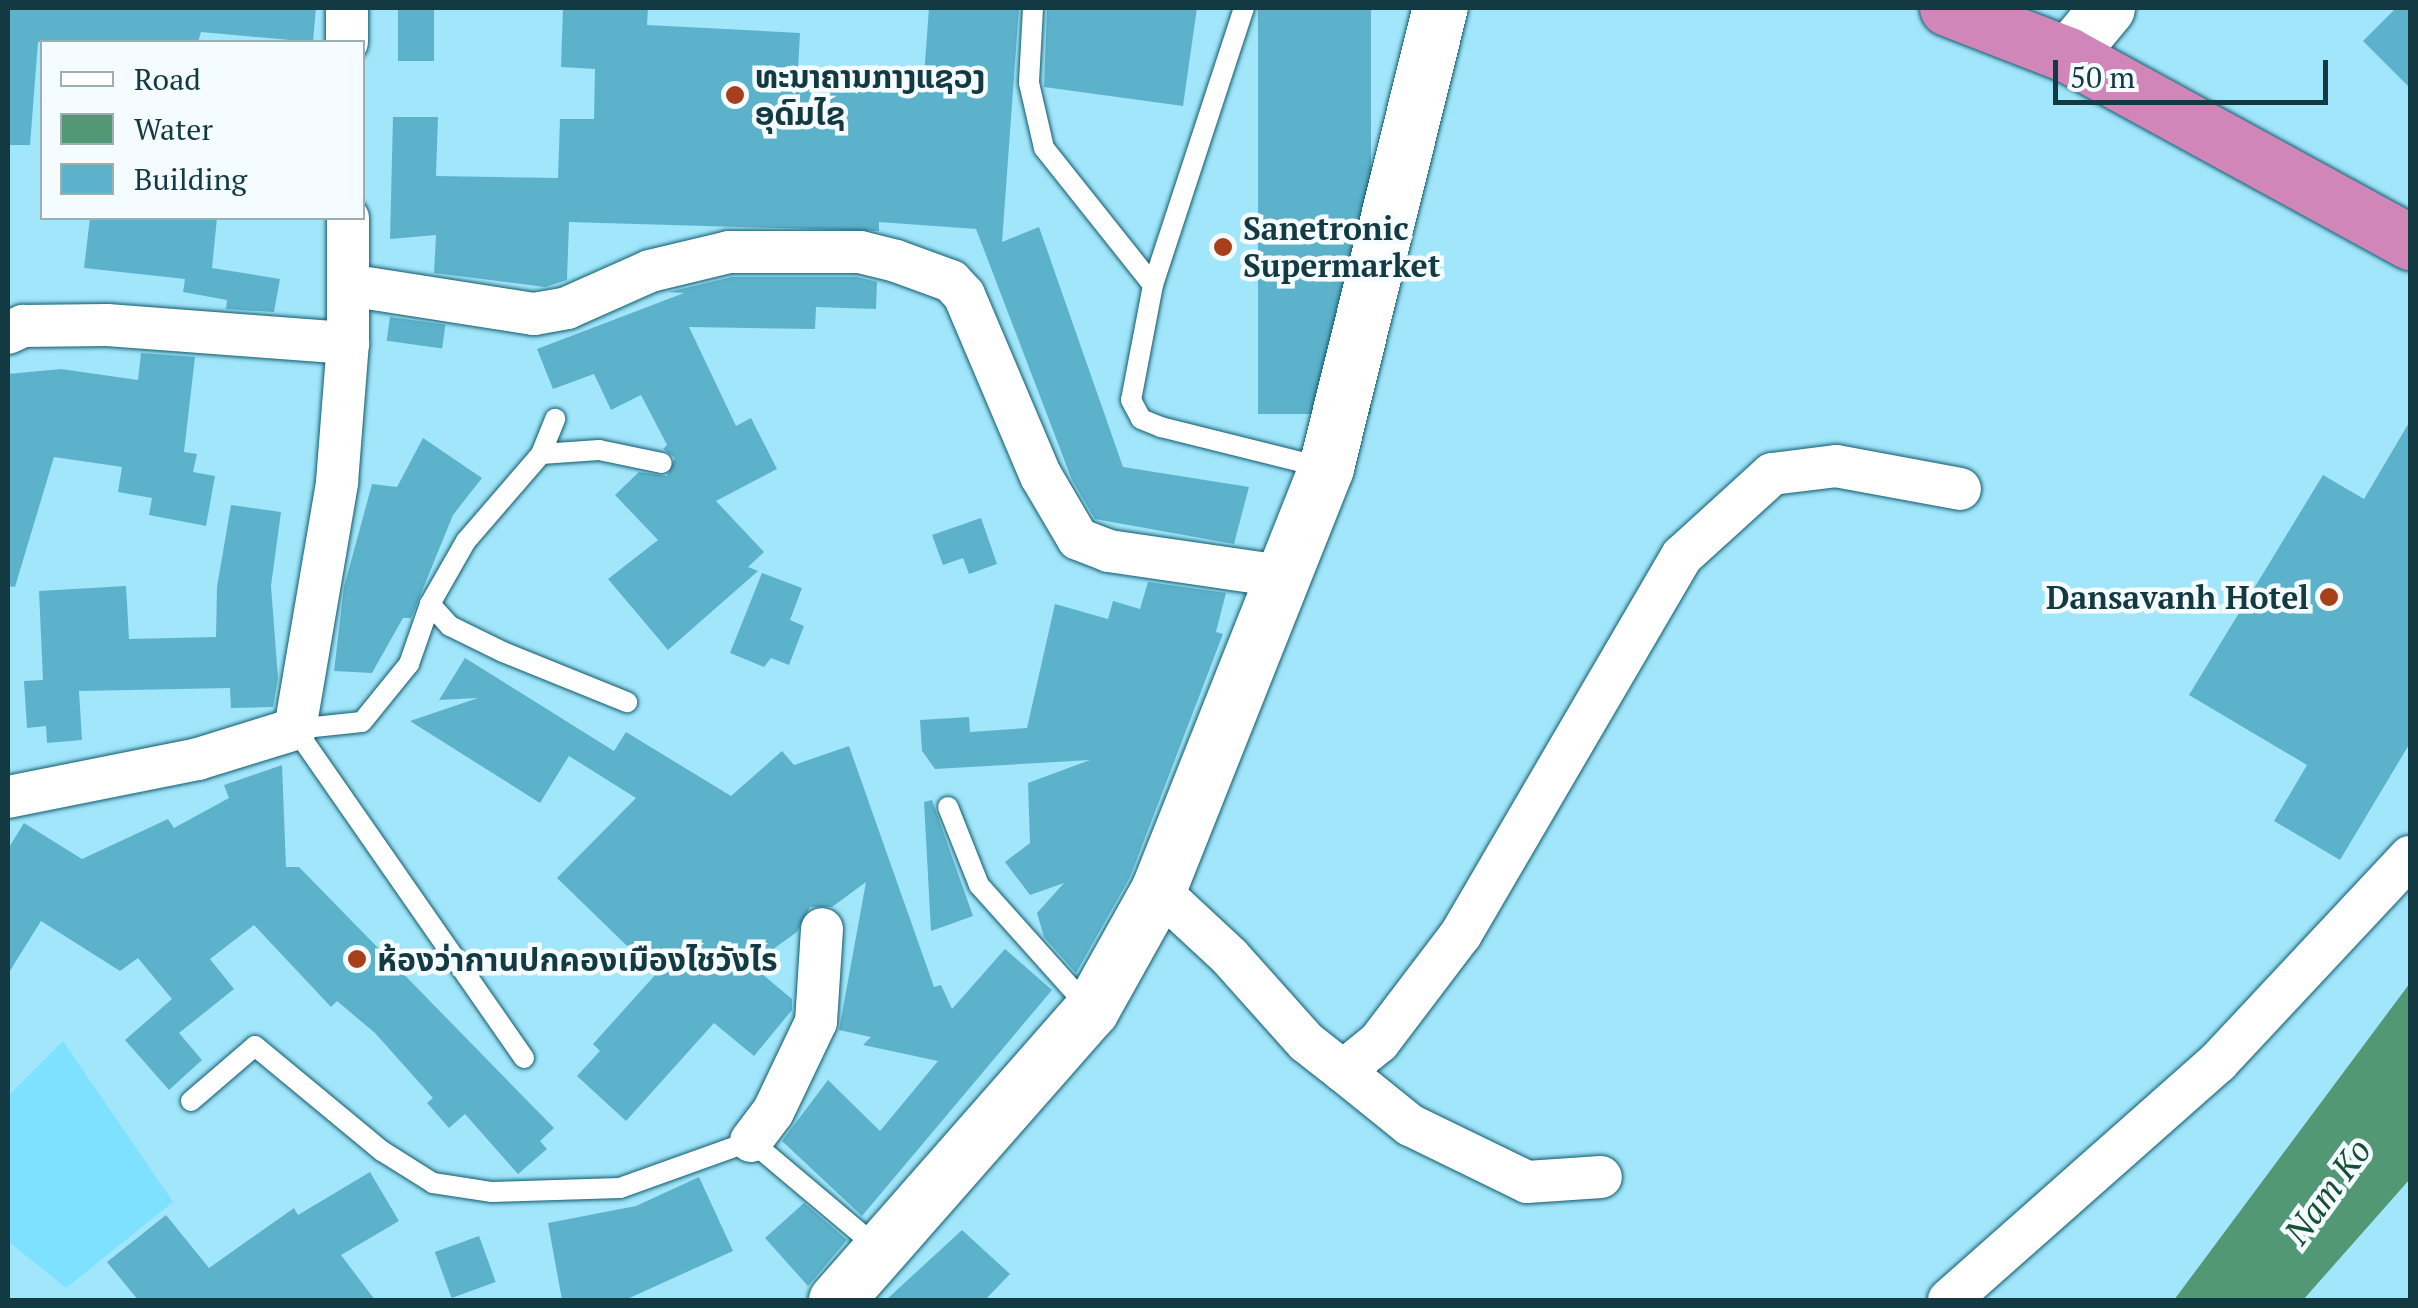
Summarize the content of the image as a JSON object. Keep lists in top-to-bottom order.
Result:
{
  "water": ["Nam Ko"],
  "places": [
    "ທະນາຄານກາງແຊວງ ອຸດົມໄຊ",
    "Sanetronic Supermarket",
    "Dansavanh Hotel",
    "ห้องว่ากานปกคองเมืองไชวังไร"
  ],
  "legend": ["Road", "Water", "Building"],
  "scale_bar": "50 m"
}
